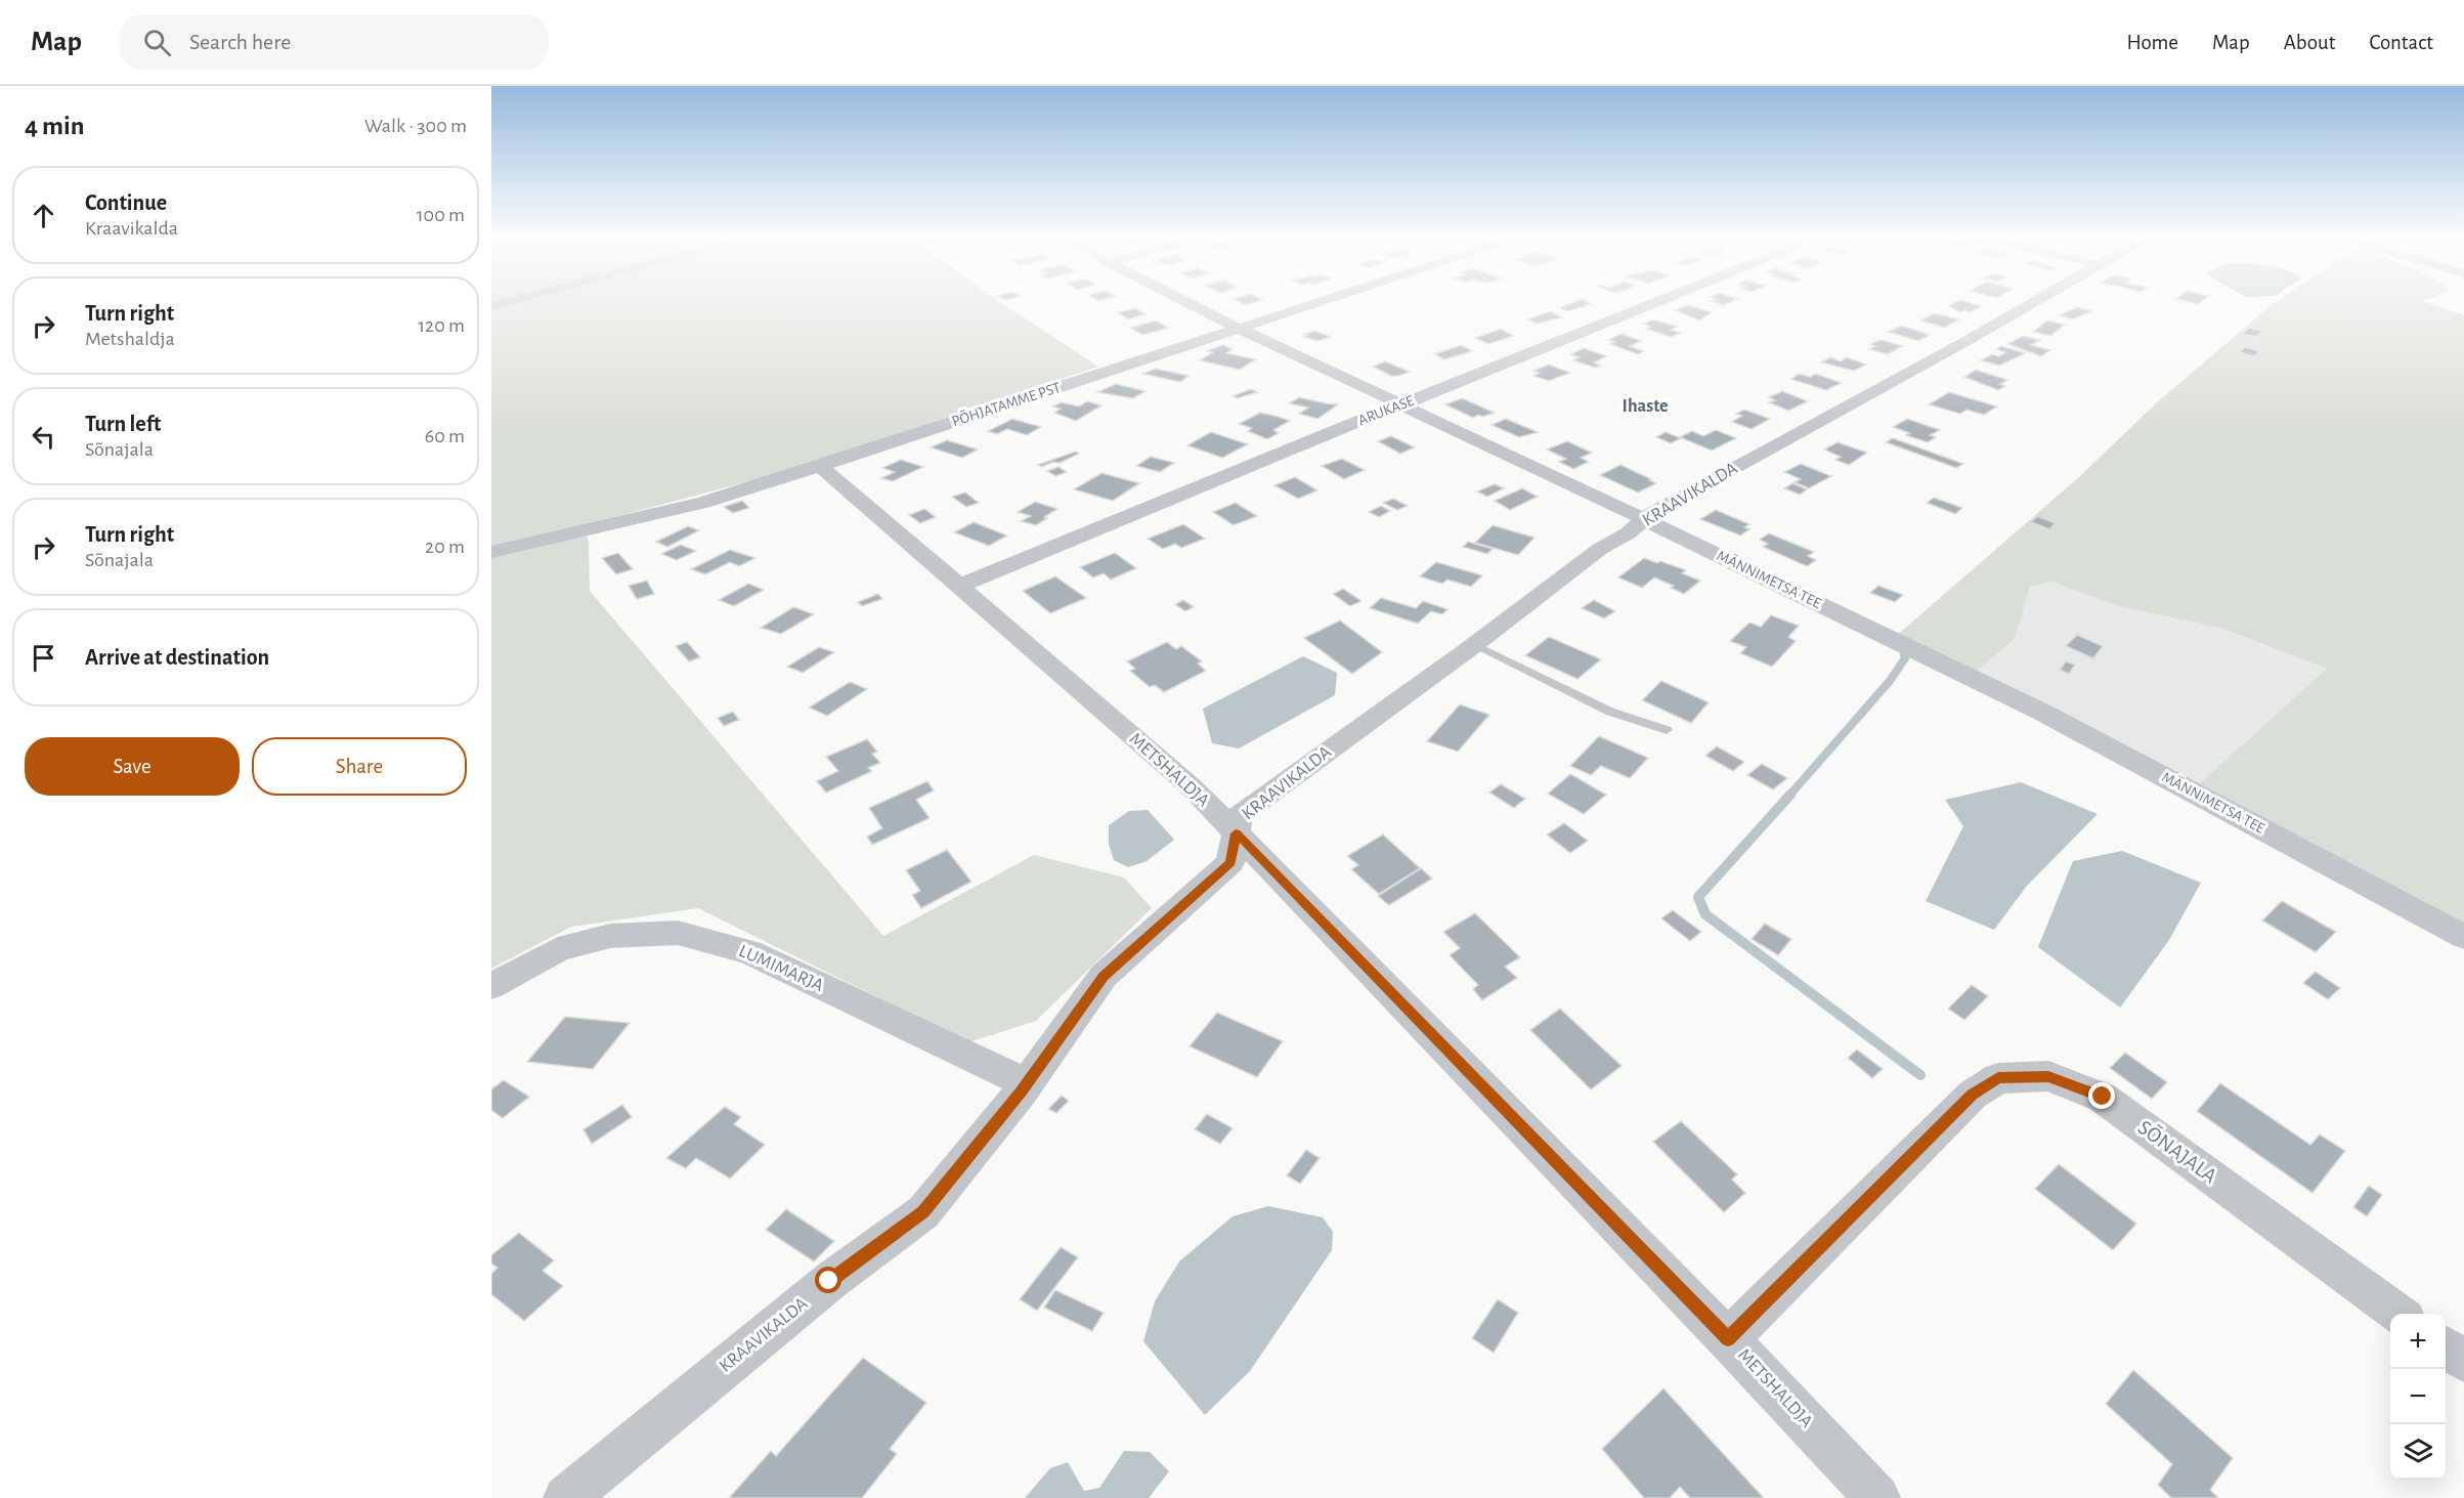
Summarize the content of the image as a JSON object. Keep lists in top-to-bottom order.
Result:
{
  "streets": {
    "street": [
      "PÕHJATAMME PST",
      "ARUKASE",
      "KRAAVIKALDA",
      "MÄNNIMETSA TEE",
      "METSHALDJA",
      "LUMIMARJA",
      "SÕNAJALA"
    ]
  },
  "crossings": [
    ["PÕHJATAMME PST", "MÄNNIMETSA TEE"],
    ["PÕHJATAMME PST", "METSHALDJA"],
    ["ARUKASE", "MÄNNIMETSA TEE"],
    ["ARUKASE", "METSHALDJA"],
    ["KRAAVIKALDA", "MÄNNIMETSA TEE"],
    ["KRAAVIKALDA", "METSHALDJA"],
    ["KRAAVIKALDA", "LUMIMARJA"],
    ["METSHALDJA", "SÕNAJALA"]
  ],
  "districts": ["Ihaste"],
  "page": {
    "header": "Map",
    "search": "Search here",
    "nav": [
      "Home",
      "Map",
      "About",
      "Contact"
    ],
    "heading": ["4 min", "Walk · 300 m"],
    "list": [
      ["Continue", "Kraavikalda", "100 m"],
      ["Turn right", "Metshaldja", "120 m"],
      ["Turn left", "Sõnajala", "60 m"],
      ["Turn right", "Sõnajala", "20 m"],
      "Arrive at destination"
    ],
    "buttons": ["Save", "Share"],
    "map_buttons": ["+", "−"]
  }
}
